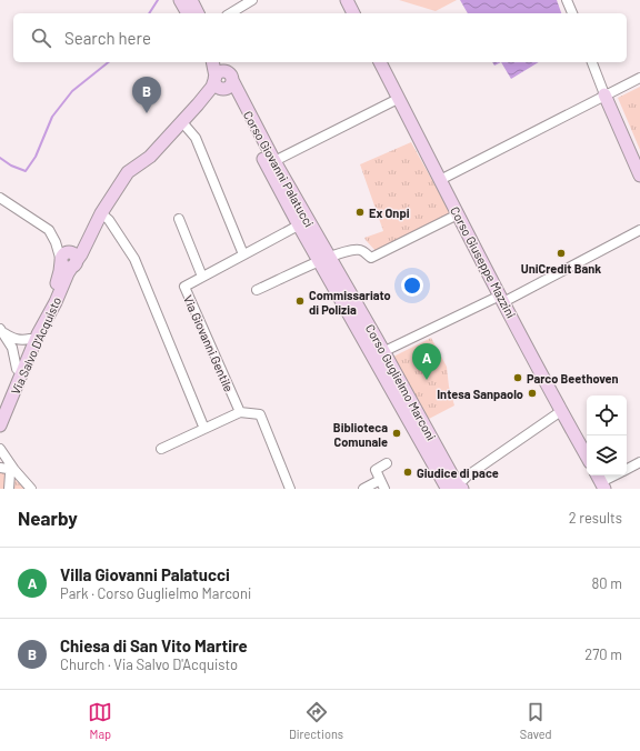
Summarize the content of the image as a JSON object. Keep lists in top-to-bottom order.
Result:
{
  "streets": {
    "street": [
      "Corso Giovanni Palatucci",
      "Corso Giuseppe Mazzini",
      "Via Giovanni Gentile",
      "Via Salvo D'Acquisto",
      "Corso Guglielmo Marconi"
    ]
  },
  "crossings": [
    ["Corso Giovanni Palatucci", "Via Giovanni Gentile"],
    ["Corso Giovanni Palatucci", "Corso Guglielmo Marconi"]
  ],
  "places": [
    "Ex Onpi",
    "UniCredit Bank",
    "Commissariato di Polizia",
    "Parco Beethoven",
    "Intesa Sanpaolo",
    "Biblioteca Comunale",
    "Giudice di pace"
  ],
  "page": {
    "search": "Search here",
    "pins": ["B", "A"],
    "heading": ["Nearby", "2 results"],
    "list": [
      {
        "mark": "A",
        "name": "Villa Giovanni Palatucci",
        "note": "Park · Corso Guglielmo Marconi",
        "value": "80 m"
      },
      {
        "mark": "B",
        "name": "Chiesa di San Vito Martire",
        "note": "Church · Via Salvo D'Acquisto",
        "value": "270 m"
      }
    ],
    "nav": ["Map", "Directions", "Saved"]
  }
}
